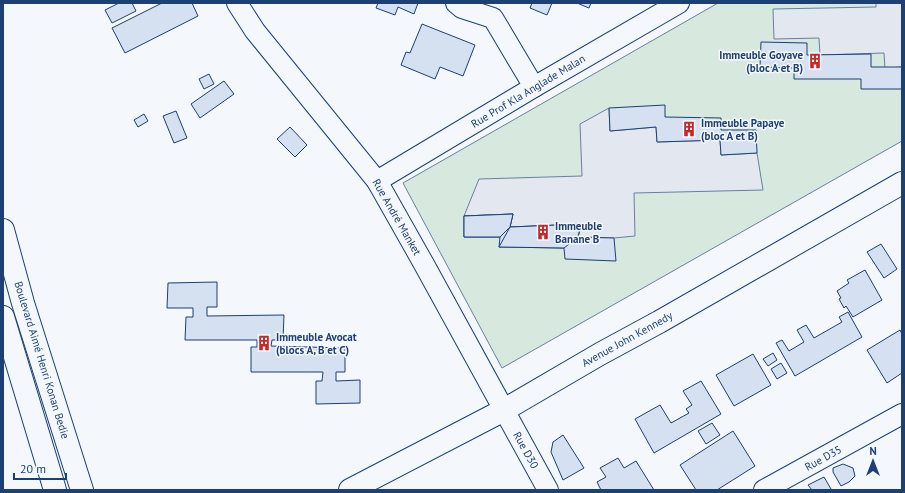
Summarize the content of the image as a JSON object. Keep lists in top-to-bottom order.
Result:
{
  "streets": {
    "main road": ["Avenue John Kennedy", "Boulevard Aimé Henri Konan Bedie"],
    "street": [
      "Rue Prof Kla Anglade Malan",
      "Rue André Manket",
      "Rue D30",
      "Rue D35"
    ]
  },
  "crossings": [
    ["Rue Prof Kla Anglade Malan", "Rue André Manket"],
    ["Rue André Manket", "Avenue John Kennedy"],
    ["Rue André Manket", "Rue D30"],
    ["Avenue John Kennedy", "Rue D30"]
  ],
  "places": {
    "building": [
      "Immeuble Goyave (bloc A et B)",
      "Immeuble Papaye (bloc A et B)",
      "Immeuble Banane B",
      "Immeuble Avocat (blocs A, B et C)"
    ]
  },
  "scale_bar": "20 m",
  "north": "top"
}
